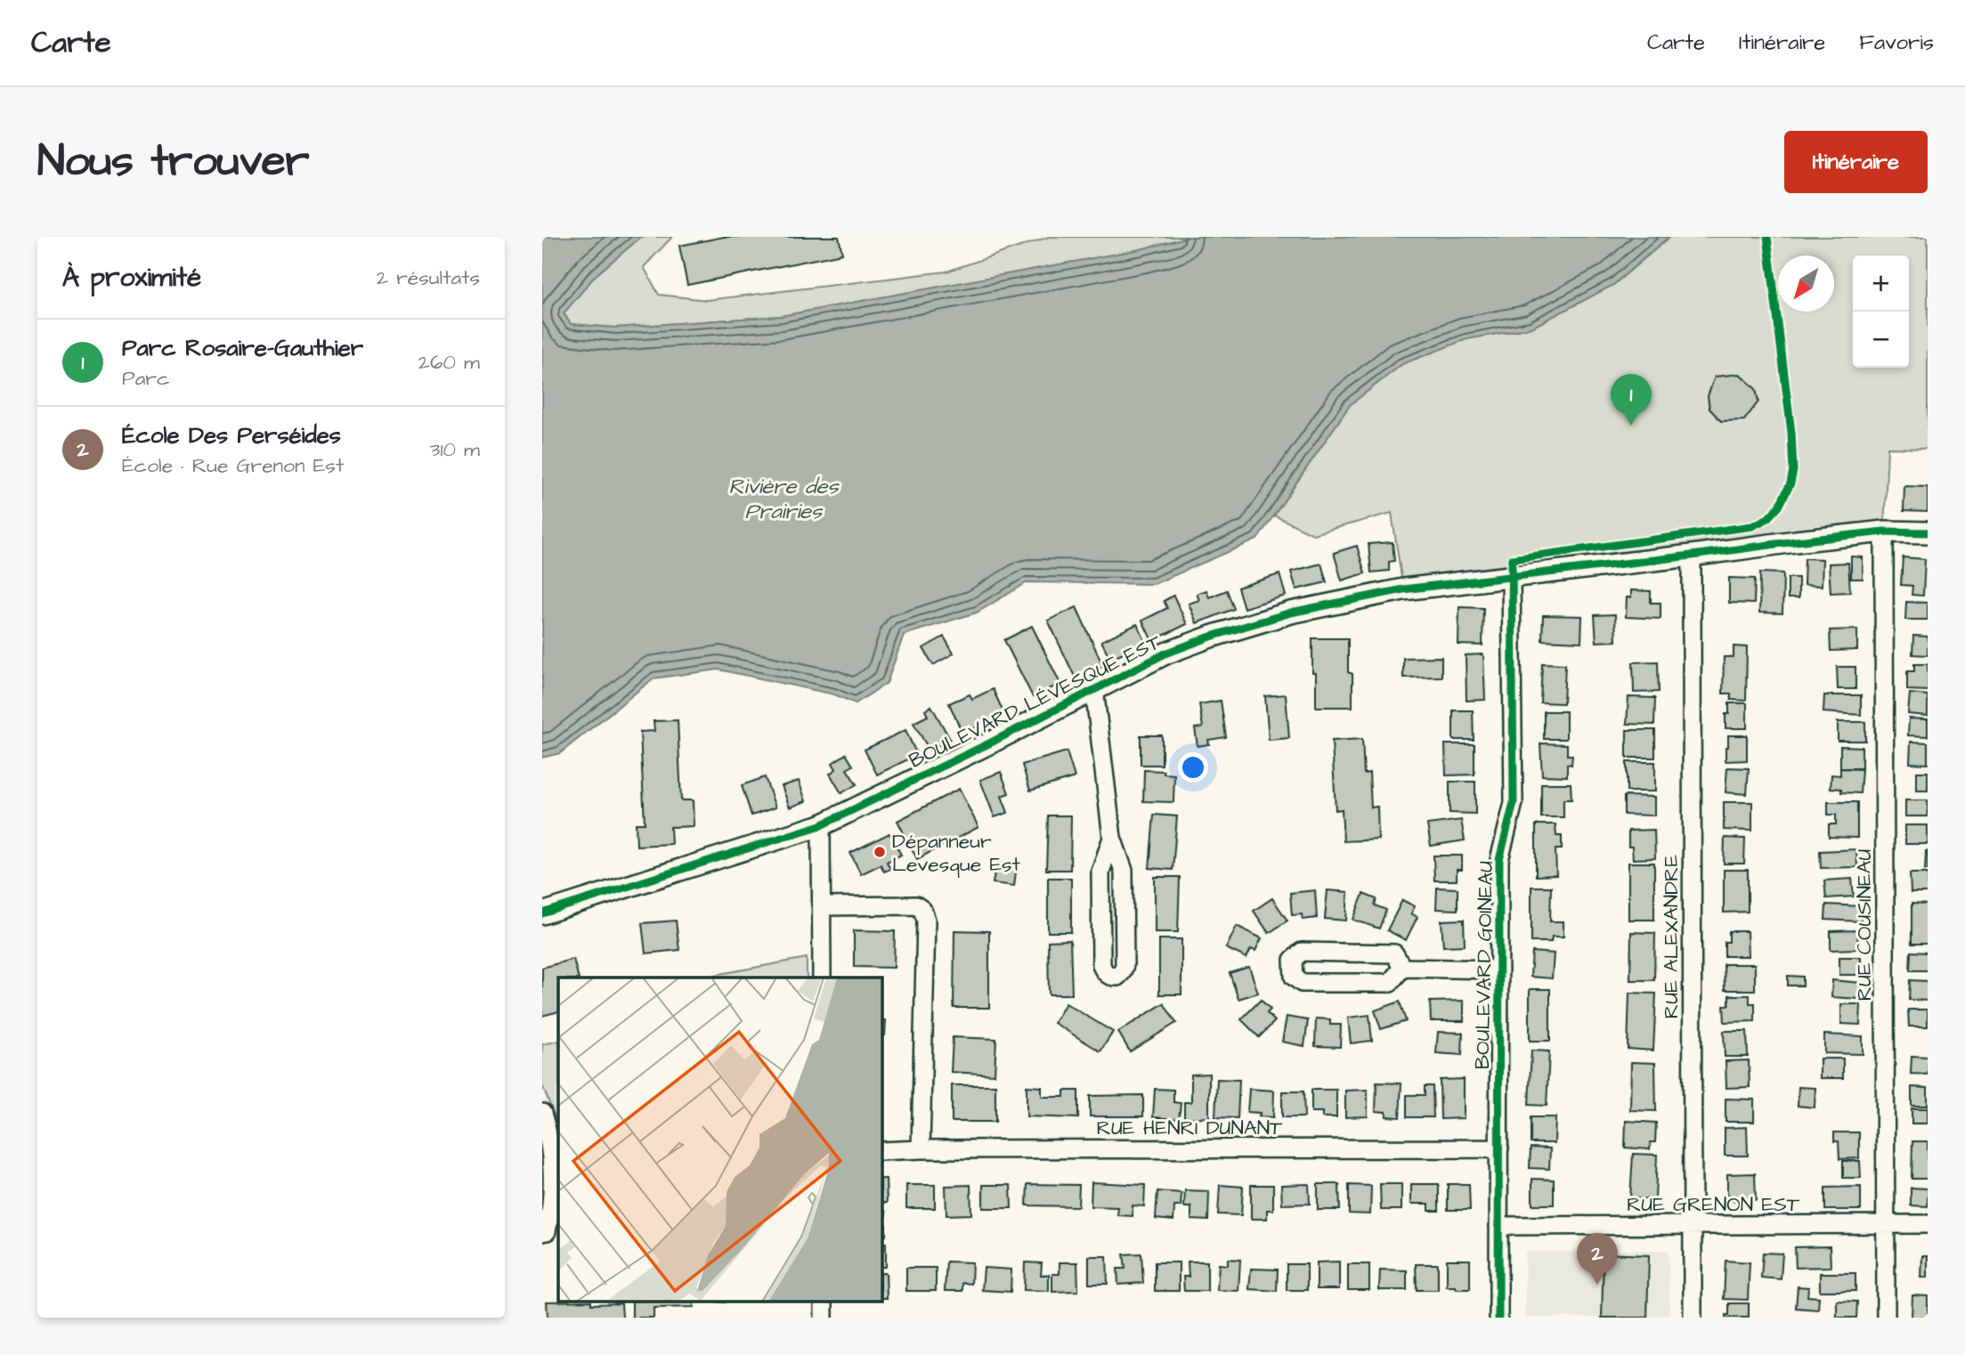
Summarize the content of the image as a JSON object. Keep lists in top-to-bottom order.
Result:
{
  "streets": {
    "street": [
      "BOULEVARD LÉVESQUE EST",
      "RUE COUSINEAU",
      "RUE ALEXANDRE",
      "BOULEVARD GOINEAU",
      "RUE HENRI DUNANT",
      "RUE GRENON EST"
    ]
  },
  "crossings": [
    ["BOULEVARD LÉVESQUE EST", "RUE COUSINEAU"],
    ["BOULEVARD LÉVESQUE EST", "RUE ALEXANDRE"],
    ["BOULEVARD LÉVESQUE EST", "BOULEVARD GOINEAU"],
    ["RUE COUSINEAU", "RUE GRENON EST"],
    ["RUE ALEXANDRE", "RUE GRENON EST"],
    ["BOULEVARD GOINEAU", "RUE HENRI DUNANT"],
    ["BOULEVARD GOINEAU", "RUE GRENON EST"]
  ],
  "water": ["Rivière des Prairies"],
  "places": ["Dépanneur Levesque Est"],
  "north": "bottom left",
  "page": {
    "header": "Carte",
    "nav": ["Carte", "Itinéraire", "Favoris"],
    "buttons": "Itinéraire",
    "title": "Nous trouver",
    "heading": ["À proximité", "2 résultats"],
    "map_buttons": ["+", "−"],
    "list": [
      {
        "mark": "1",
        "name": "Parc Rosaire-Gauthier",
        "note": "Parc",
        "value": "260 m"
      },
      {
        "mark": "2",
        "name": "École Des Perséides",
        "note": "École · Rue Grenon Est",
        "value": "310 m"
      }
    ],
    "pins": ["1", "2"]
  }
}
